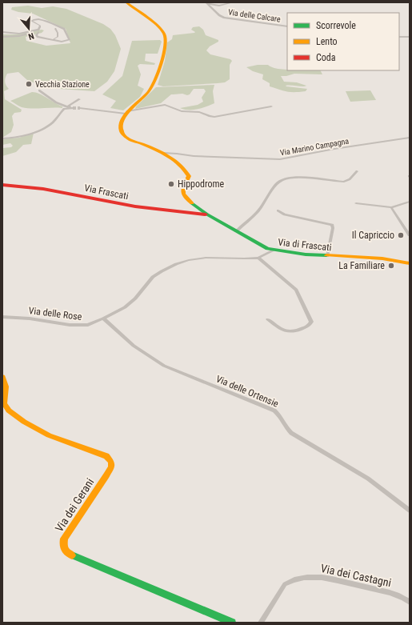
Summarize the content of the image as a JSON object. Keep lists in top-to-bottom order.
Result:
{
  "streets": {
    "main road": ["Via Frascati", "Via di Frascati", "Via dei Gerani"],
    "street": [
      "Via delle Calcare",
      "Via Marino Campagna",
      "Via delle Rose",
      "Via delle Ortensie",
      "Via dei Castagni"
    ]
  },
  "crossings": [
    ["Via Marino Campagna", "Via di Frascati"],
    ["Via Frascati", "Via di Frascati"],
    ["Via di Frascati", "Via delle Rose"],
    ["Via delle Rose", "Via delle Ortensie"]
  ],
  "places": [
    "Vecchia Stazione",
    "Hippodrome",
    "Il Capriccio",
    "La Familiare"
  ],
  "legend": ["Scorrevole", "Lento", "Coda"],
  "north": "bottom"
}
